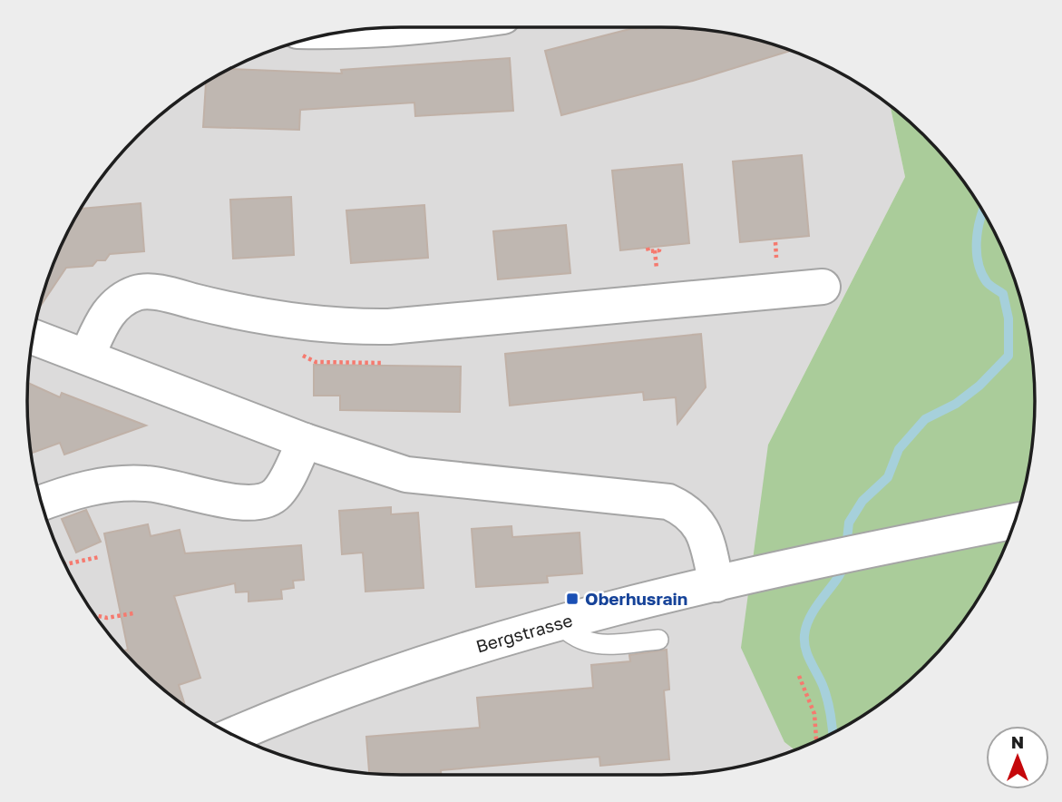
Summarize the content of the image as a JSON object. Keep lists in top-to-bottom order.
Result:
{
  "streets": {
    "street": ["Bergstrasse"]
  },
  "places": {
    "transit": ["Oberhusrain"]
  },
  "north": "top"
}
